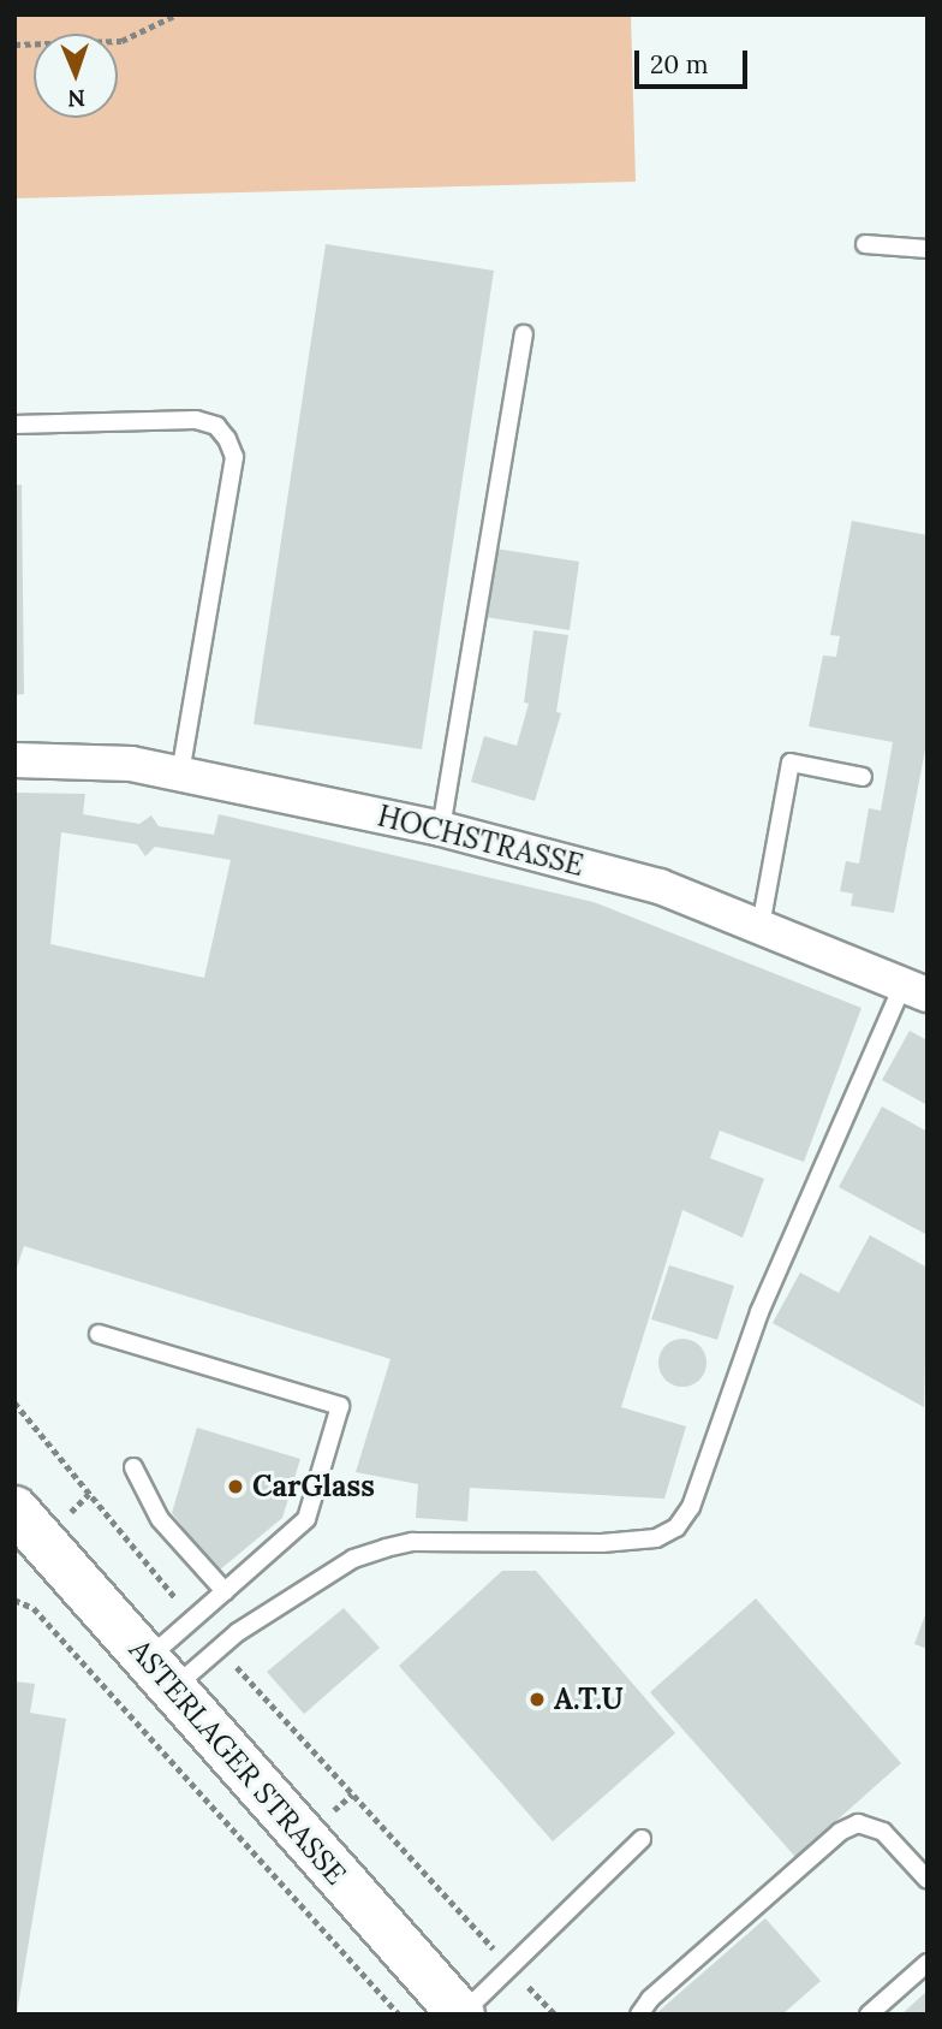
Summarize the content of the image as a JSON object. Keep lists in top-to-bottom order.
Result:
{
  "streets": {
    "main road": ["ASTERLAGER STRASSE"],
    "street": ["HOCHSTRASSE"]
  },
  "places": ["CarGlass", "A.T.U"],
  "scale_bar": "20 m",
  "north": "bottom"
}
